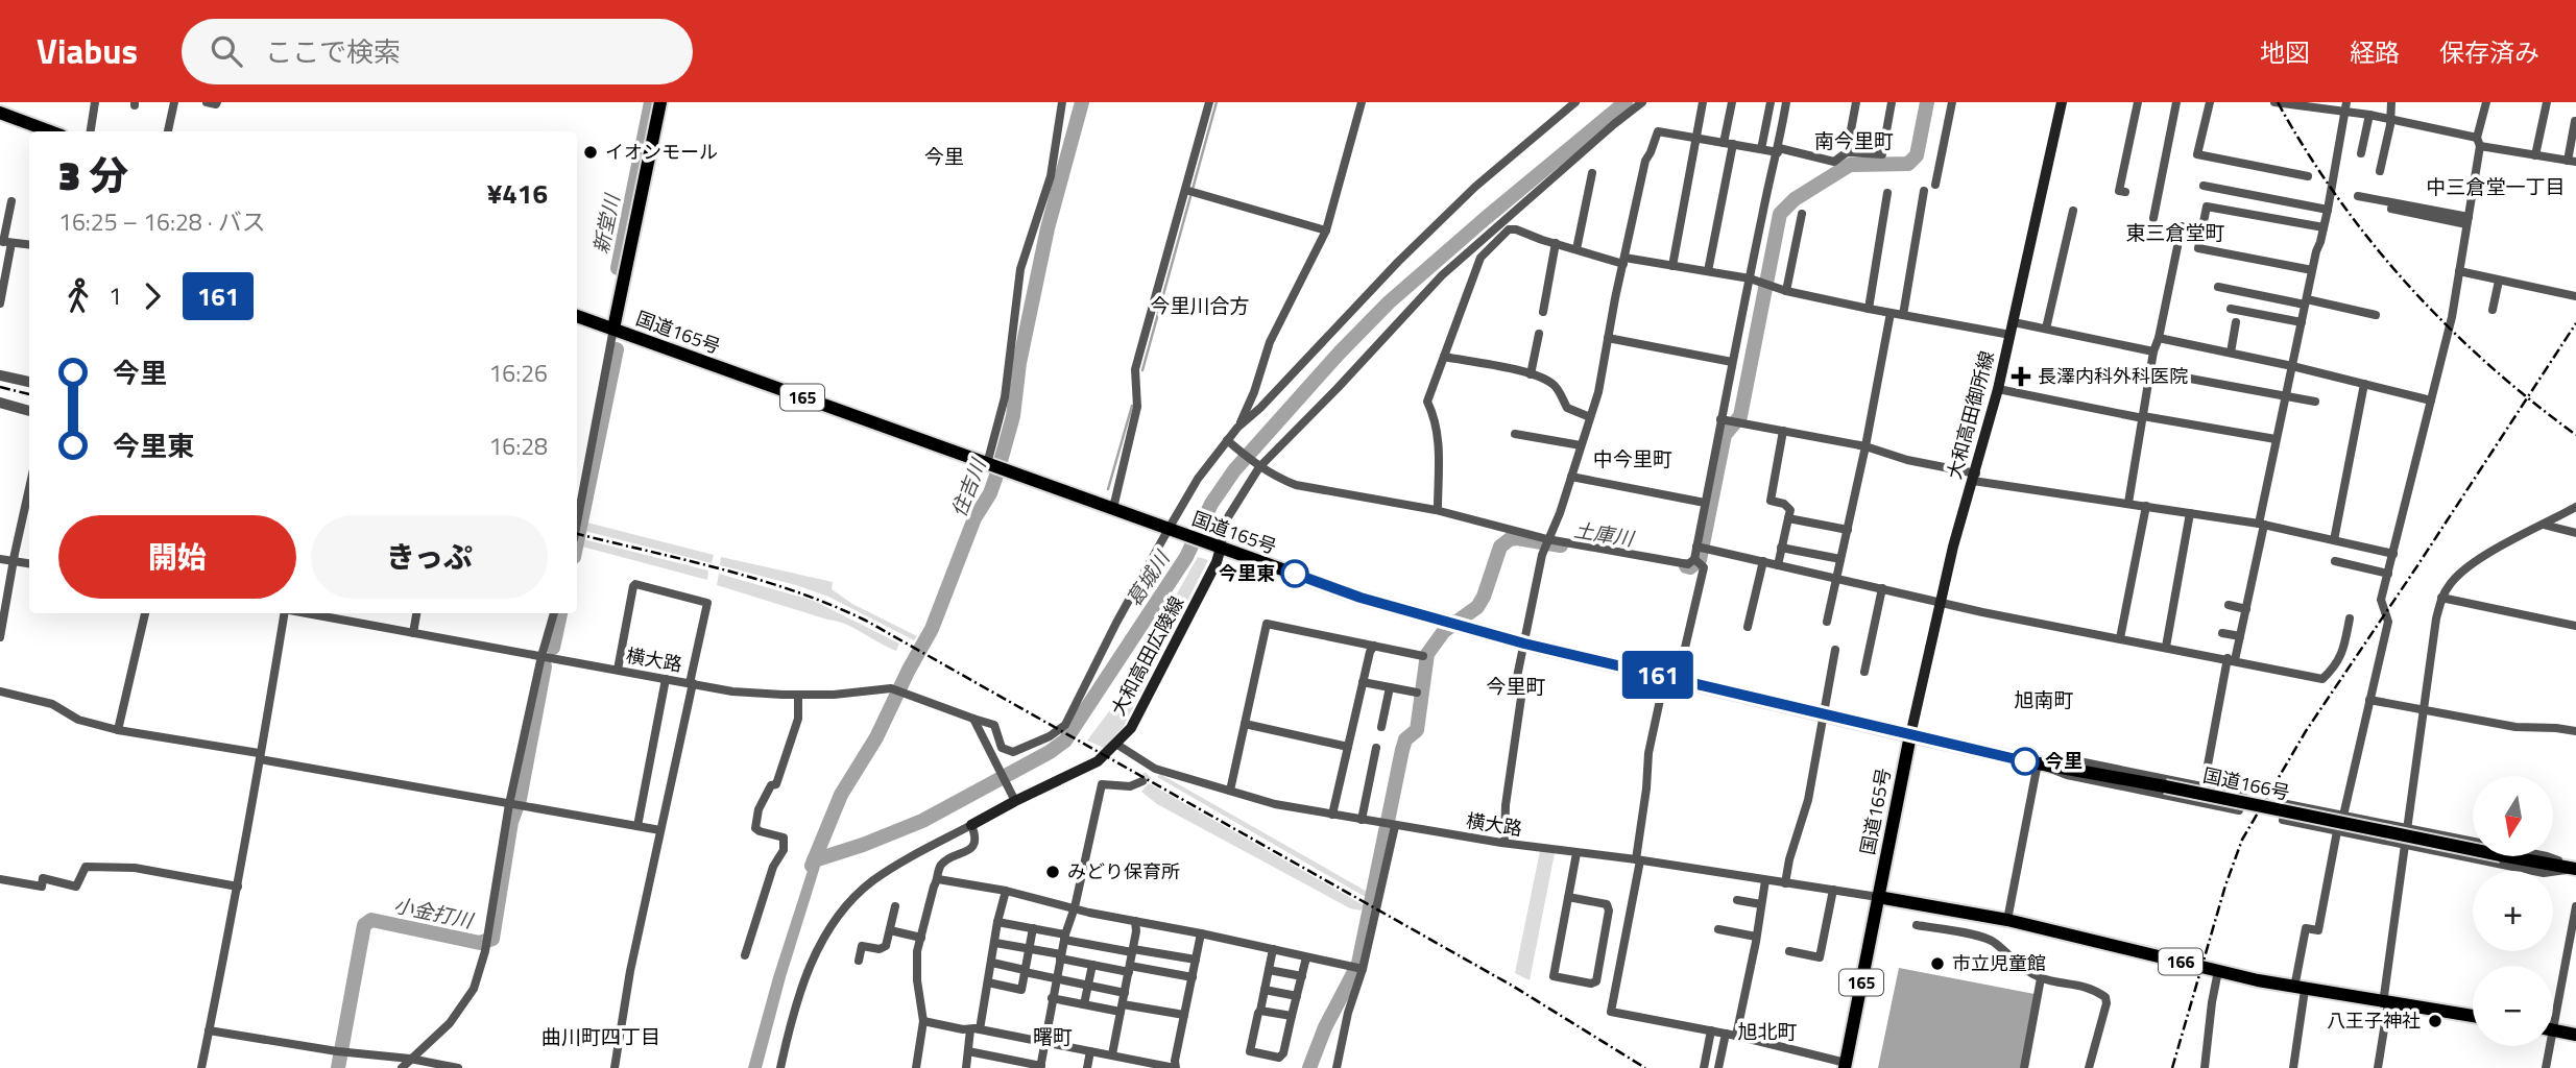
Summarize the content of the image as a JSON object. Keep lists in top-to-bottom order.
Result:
{
  "streets": {
    "main road": [
      "国道165号",
      "165",
      "大和高田御所線",
      "大和高田広陵線",
      "国道166号",
      "166"
    ],
    "street": ["横大路"]
  },
  "crossings": [
    ["国道165号", "大和高田御所線"],
    ["国道165号", "大和高田広陵線"],
    ["国道165号", "横大路"],
    ["国道165号", "国道166号"],
    ["国道165号", "166"],
    ["大和高田御所線", "国道166号"],
    ["大和高田広陵線", "横大路"],
    ["横大路", "166"]
  ],
  "districts": [
    "南今里町",
    "今里",
    "中三倉堂一丁目",
    "東三倉堂町",
    "今里川合方",
    "中今里町",
    "今里町",
    "旭南町",
    "旭北町",
    "曲川町四丁目",
    "曙町"
  ],
  "water": [
    "新堂川",
    "住吉川",
    "土庫川",
    "葛城川",
    "小金打川"
  ],
  "places": {
    "other": [
      "イオンモール",
      "今里東",
      "今里",
      "みどり保育所",
      "市立児童館",
      "八王子神社"
    ],
    "health": ["長澤内科外科医院"]
  },
  "lines": ["bus line 161"],
  "north": "bottom",
  "page": {
    "header": "Viabus",
    "search": "ここで検索",
    "nav": ["地図", "経路", "保存済み"],
    "on_map": "161",
    "heading": ["3 分", "16:25 – 16:28 · バス", "¥416"],
    "legs": ["1", "161"],
    "list": [
      {
        "name": "今里",
        "value": "16:26"
      },
      {
        "name": "今里東",
        "value": "16:28"
      }
    ],
    "buttons": ["開始", "きっぷ"],
    "map_buttons": ["+", "−"]
  }
}
